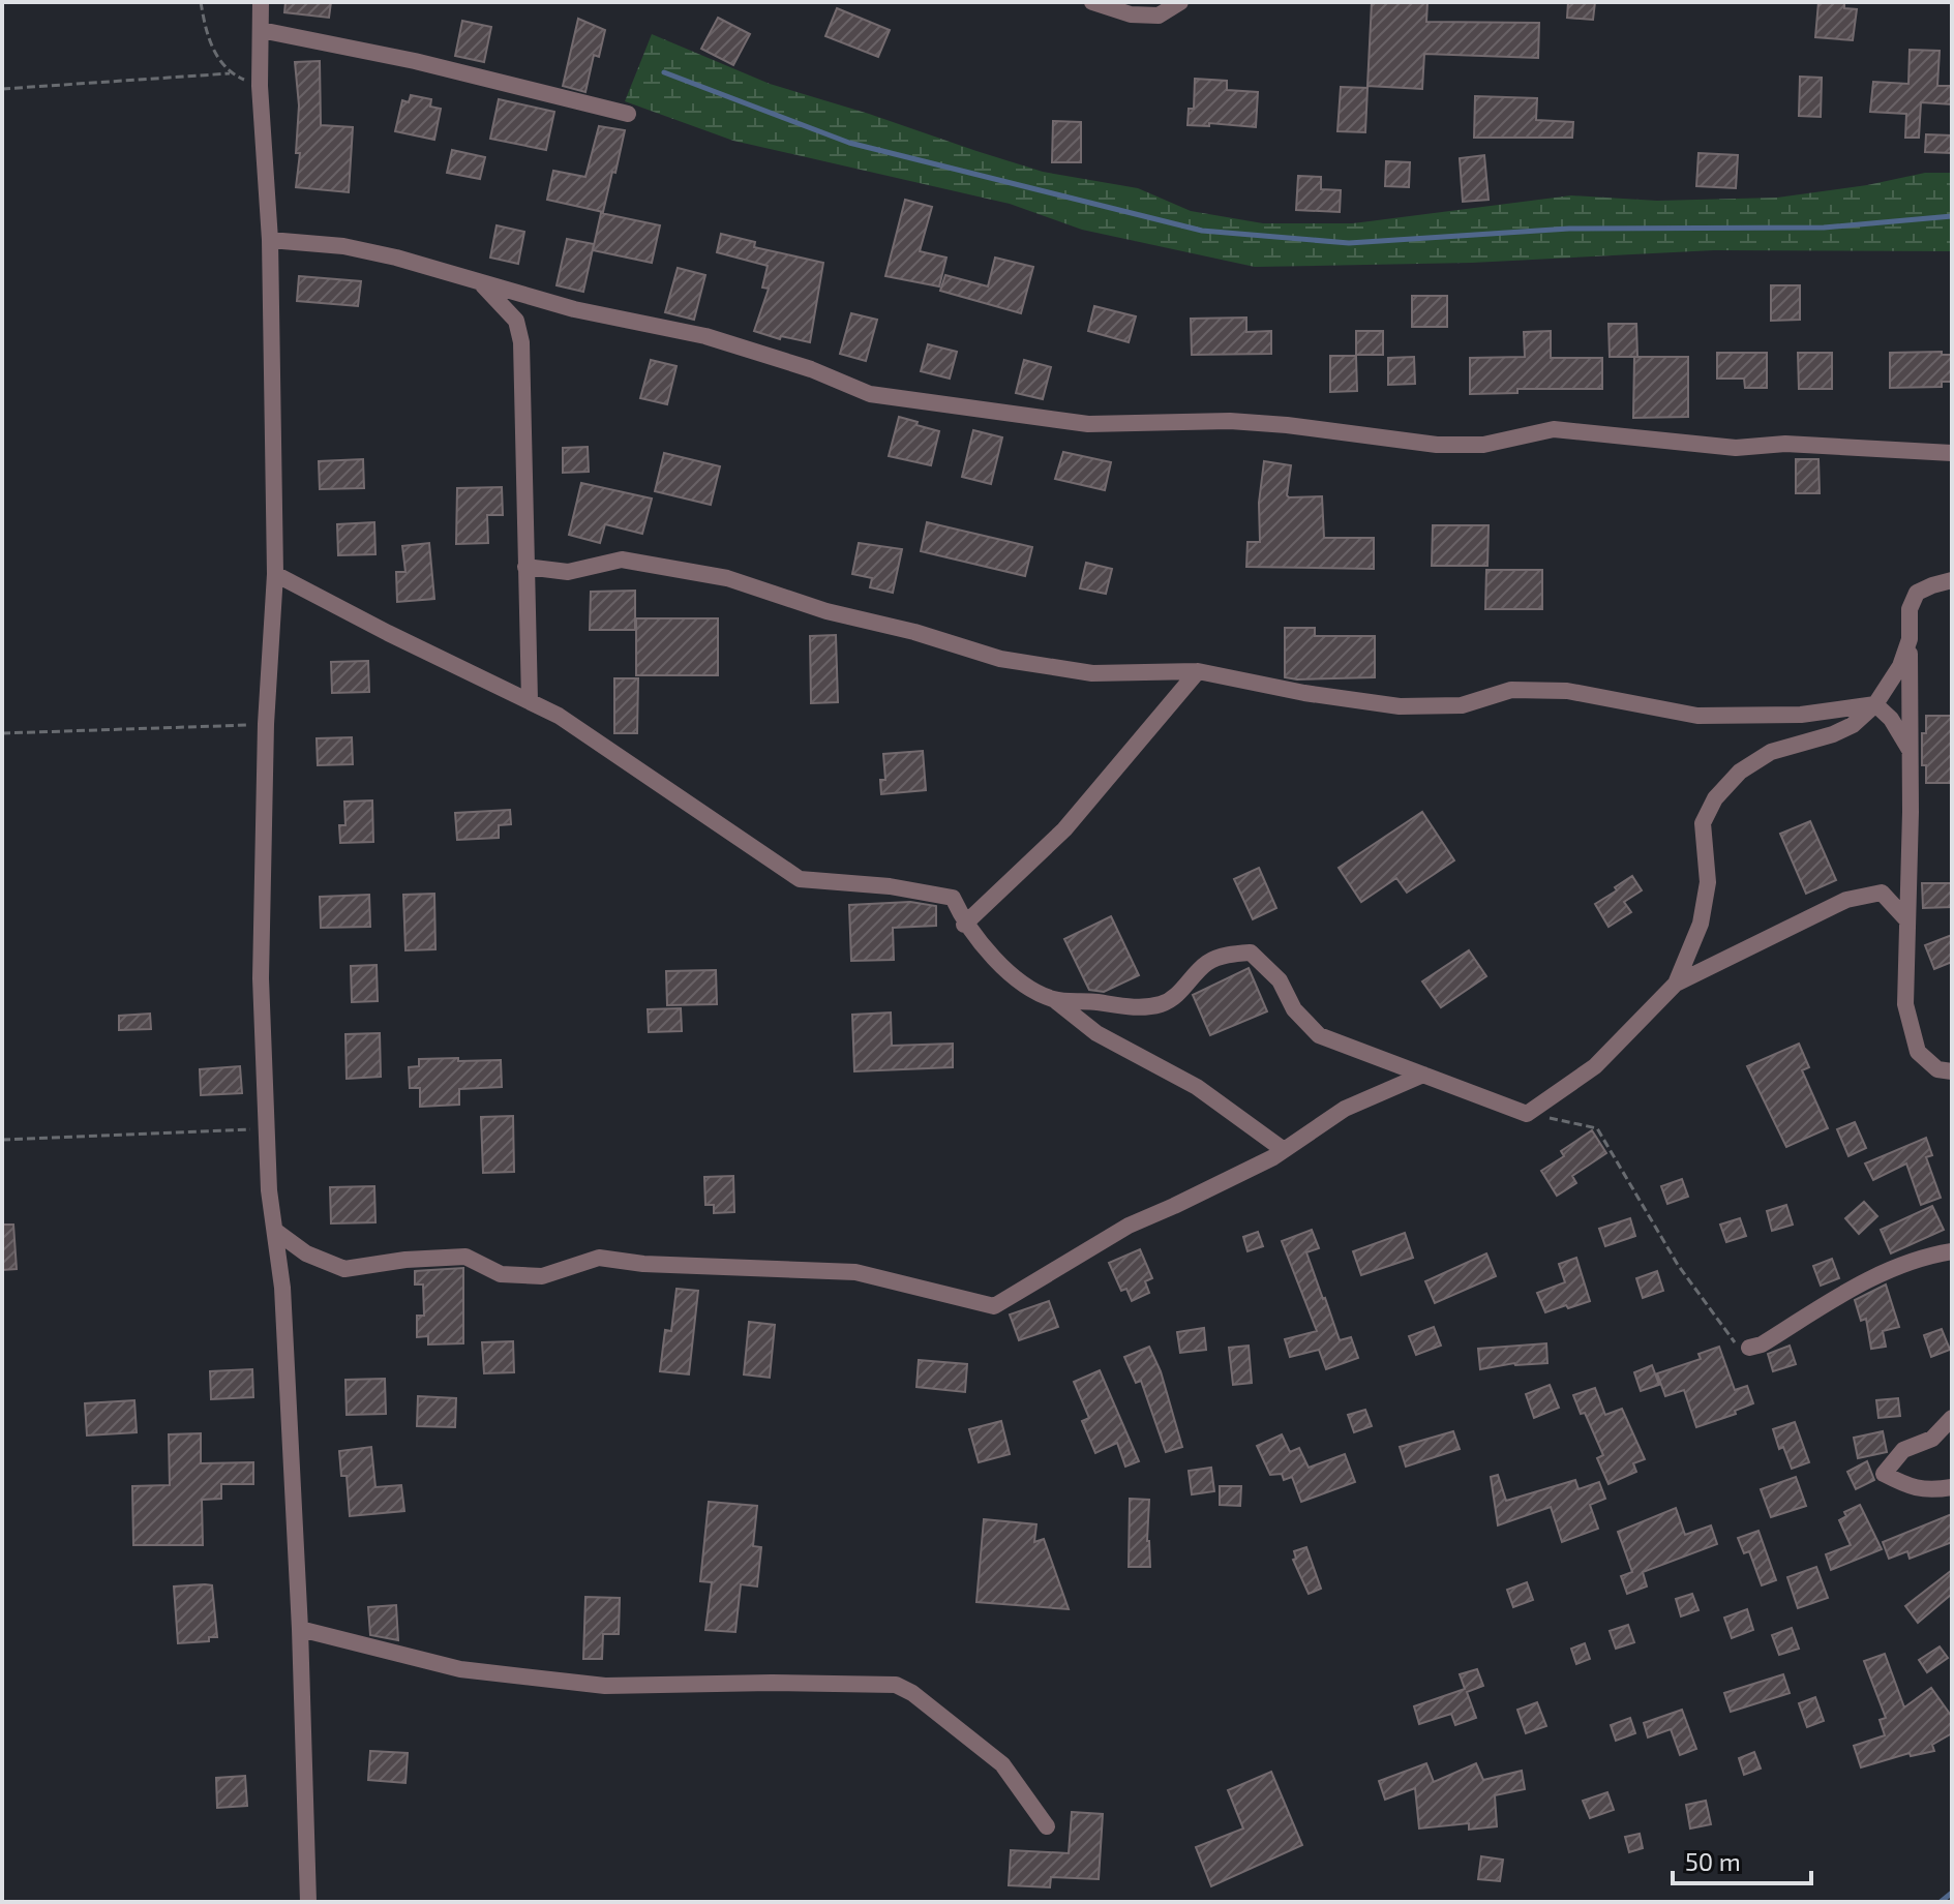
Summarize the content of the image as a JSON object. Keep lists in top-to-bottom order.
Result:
{
  "scale_bar": "50 m"
}
